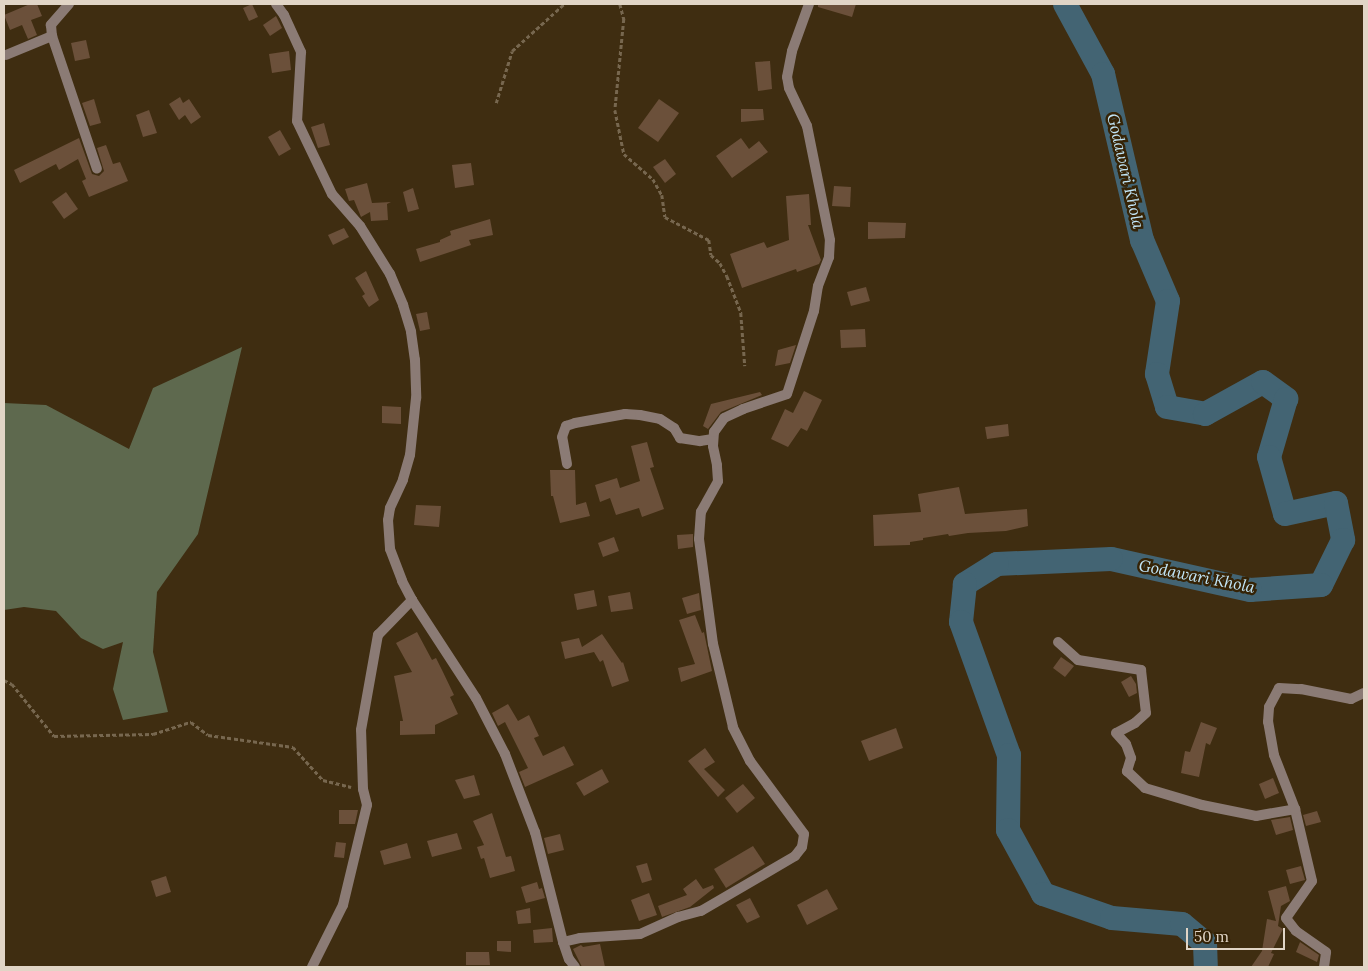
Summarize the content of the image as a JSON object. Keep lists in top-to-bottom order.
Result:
{
  "water": ["Godawari Khola"],
  "scale_bar": "50 m"
}
